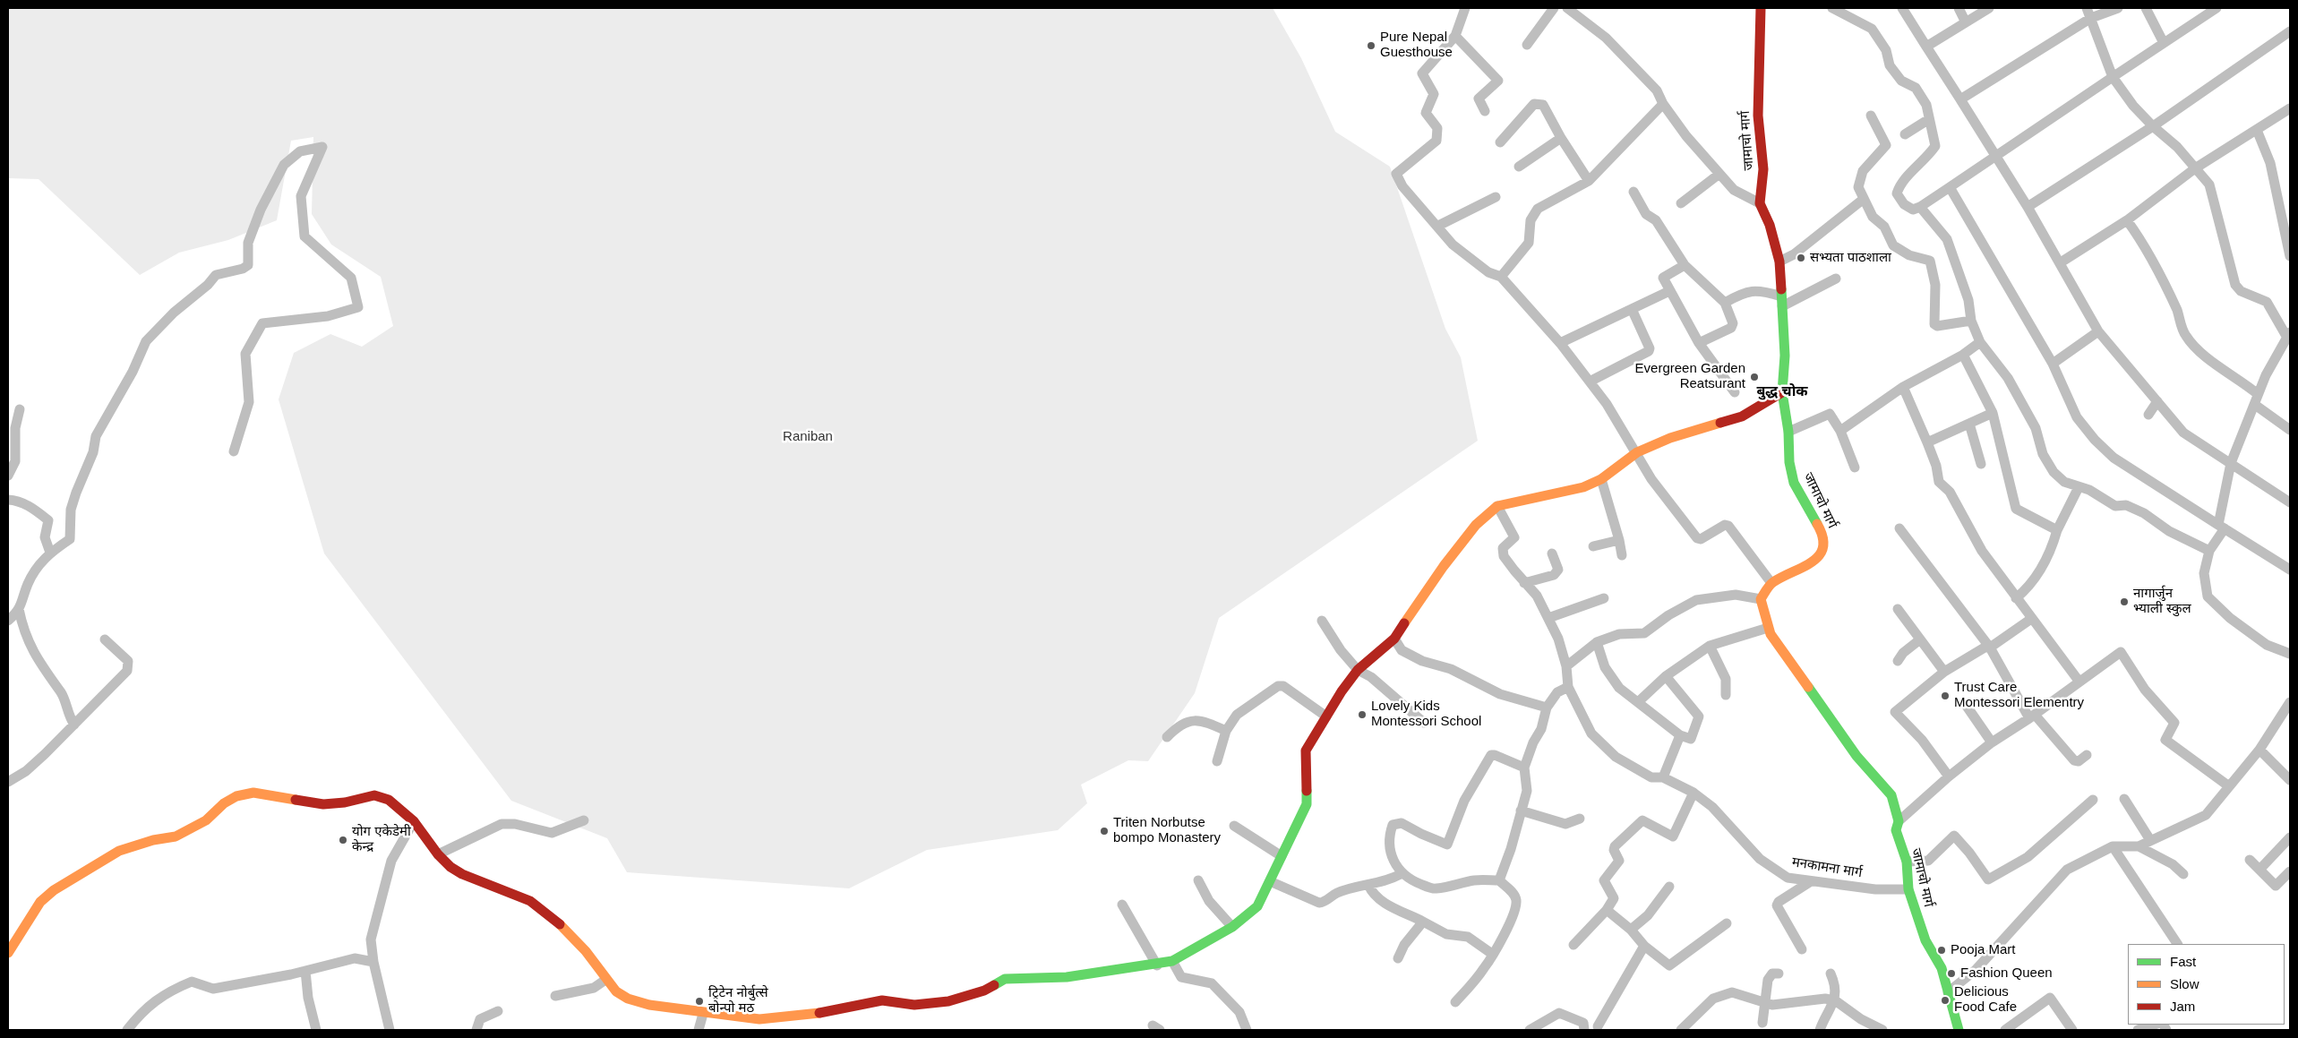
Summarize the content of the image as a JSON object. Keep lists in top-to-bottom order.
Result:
{
  "streets": {
    "street": ["जामाचो मार्ग", "मनकामना मार्ग"]
  },
  "crossings": [
    ["जामाचो मार्ग", "मनकामना मार्ग"]
  ],
  "districts": ["बुद्ध चोक"],
  "parks": ["Raniban"],
  "places": [
    "Pure Nepal Guesthouse",
    "सभ्यता पाठशाला",
    "Evergreen Garden Reatsurant",
    "नागार्जुन भ्याली स्कुल",
    "Trust Care Montessori Elementry",
    "Lovely Kids Montessori School",
    "Triten Norbutse bompo Monastery",
    "योग एकेडेमी केन्द्र",
    "Pooja Mart",
    "Fashion Queen",
    "Delicious Food Cafe",
    "ट्रिटेन नोर्बुत्से बोन्पो मठ"
  ],
  "legend": ["Fast", "Slow", "Jam"]
}
